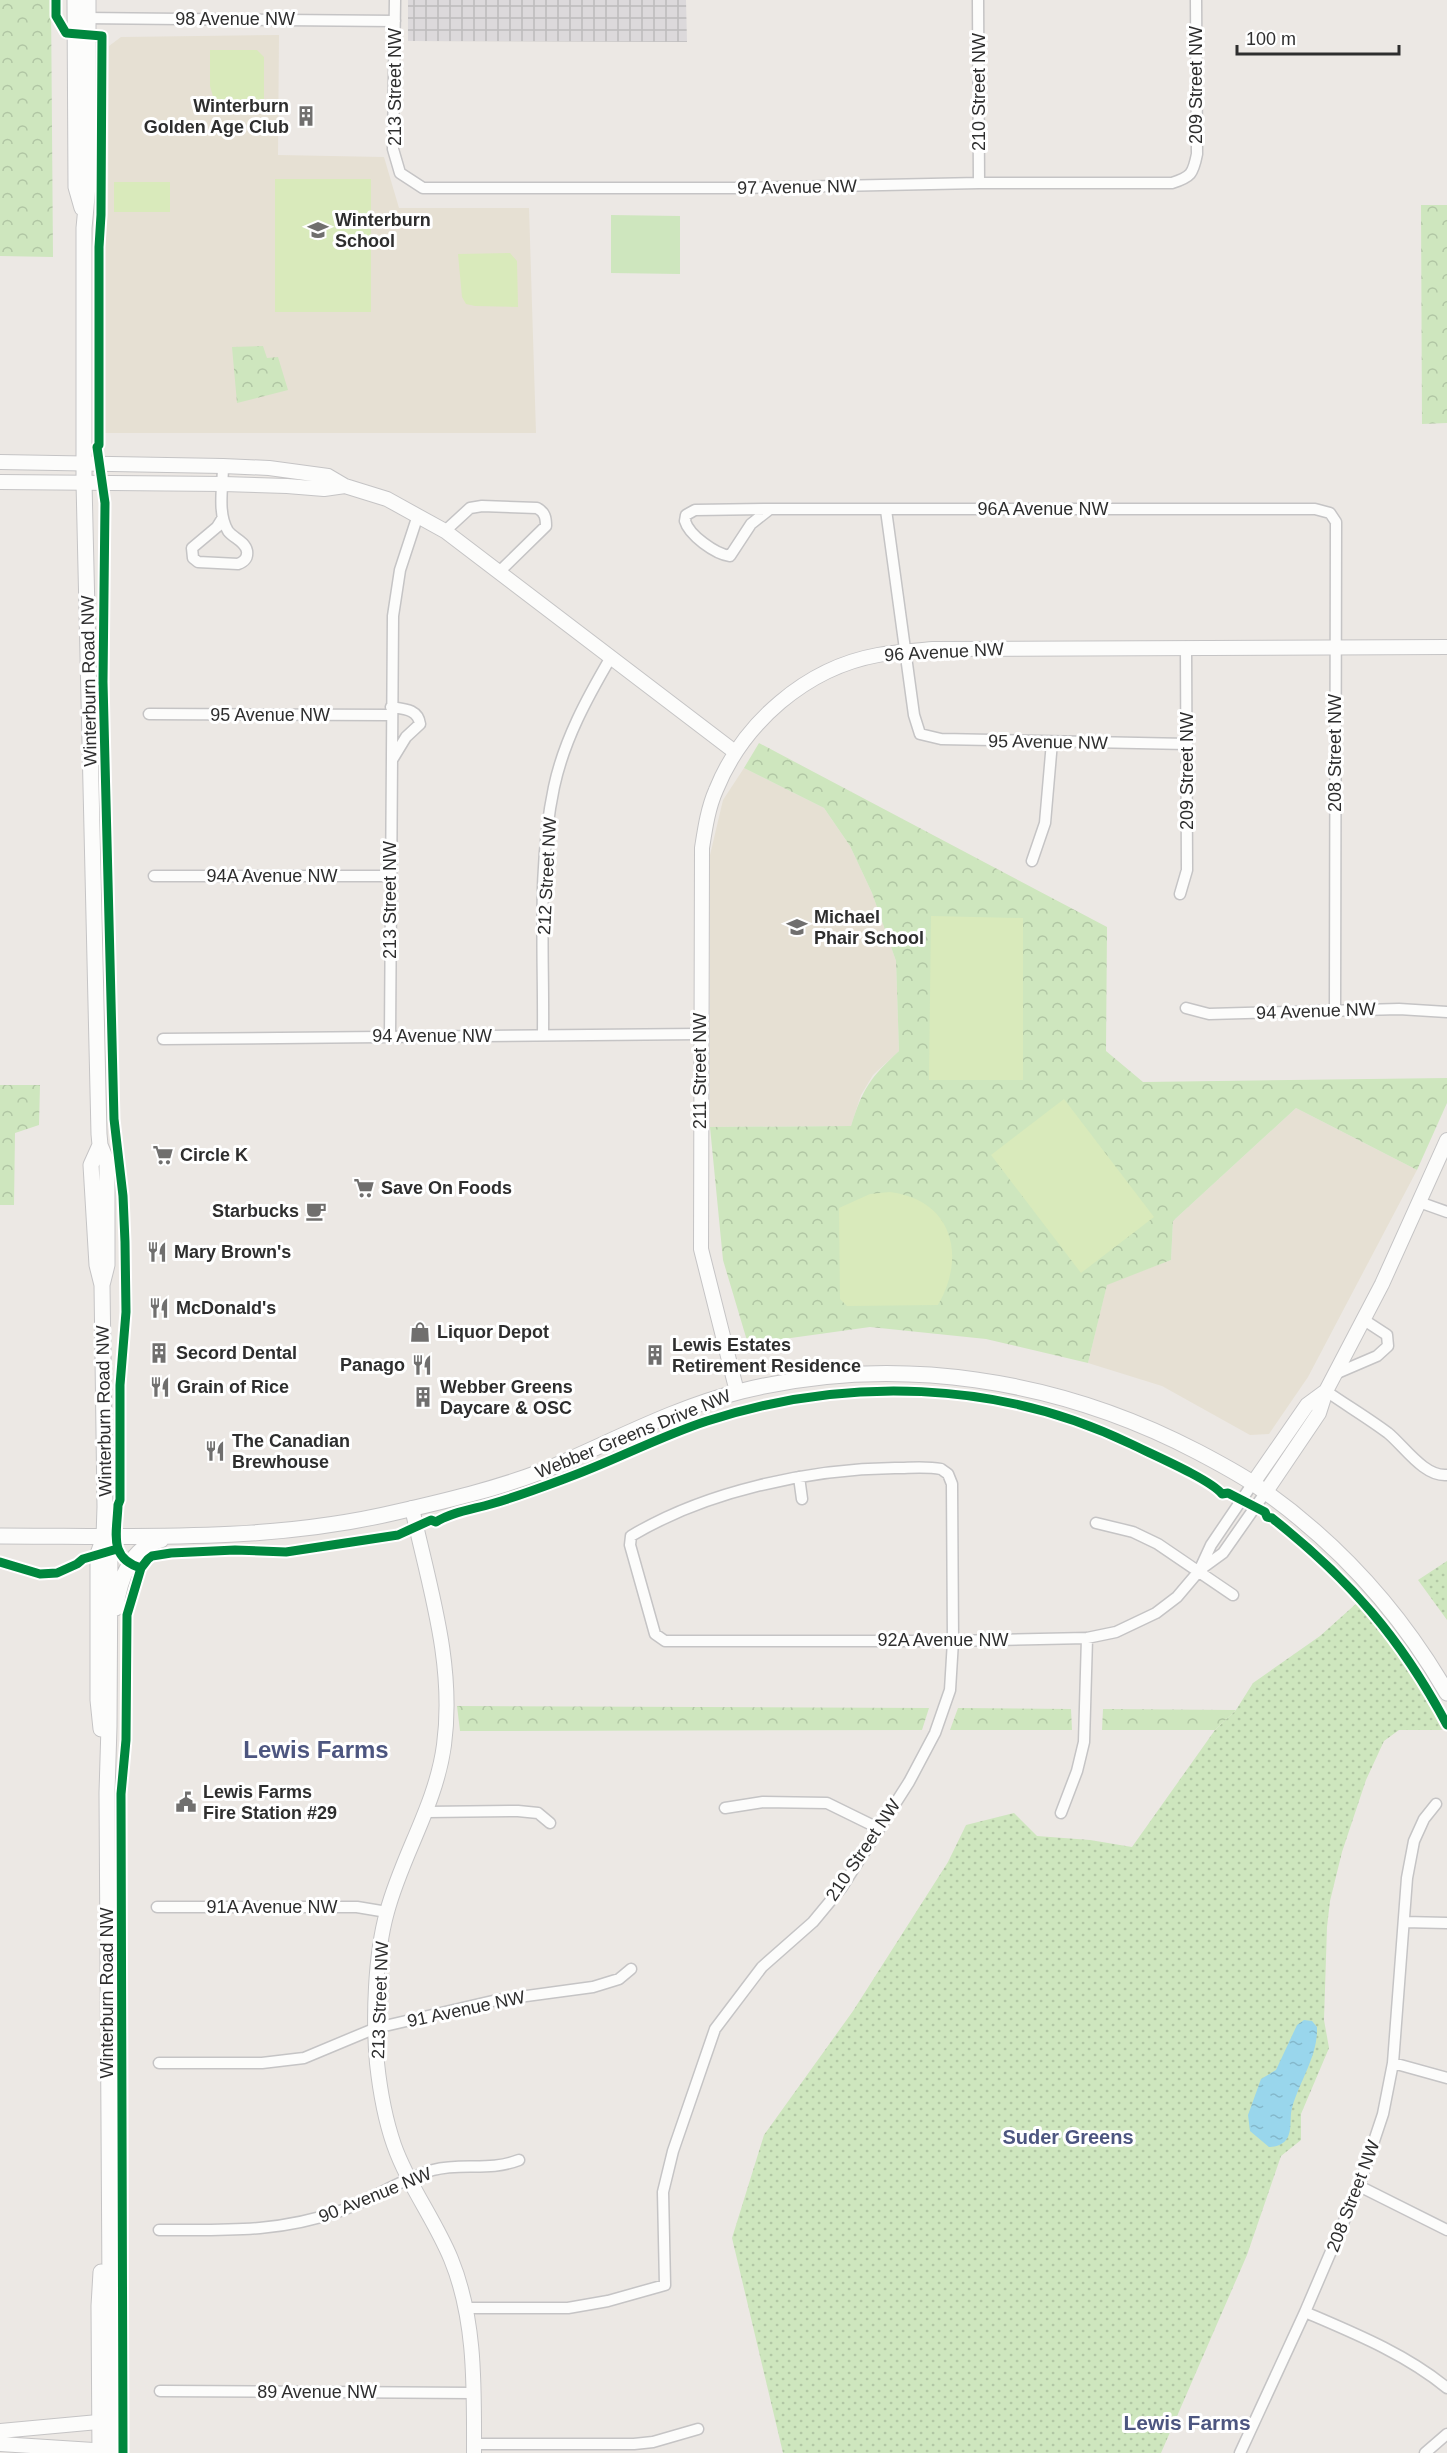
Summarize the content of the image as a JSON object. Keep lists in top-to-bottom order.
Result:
{
  "streets": {
    "main road": ["Winterburn Road NW", "Webber Greens Drive NW"],
    "street": [
      "98 Avenue NW",
      "209 Street NW",
      "213 Street NW",
      "210 Street NW",
      "97 Avenue NW",
      "96A Avenue NW",
      "96 Avenue NW",
      "95 Avenue NW",
      "208 Street NW",
      "94A Avenue NW",
      "212 Street NW",
      "94 Avenue NW",
      "211 Street NW",
      "92A Avenue NW",
      "91A Avenue NW",
      "91 Avenue NW",
      "90 Avenue NW",
      "89 Avenue NW"
    ]
  },
  "crossings": [
    ["98 Avenue NW", "213 Street NW"],
    ["98 Avenue NW", "Winterburn Road NW"],
    ["209 Street NW", "97 Avenue NW"],
    ["209 Street NW", "96 Avenue NW"],
    ["209 Street NW", "95 Avenue NW"],
    ["213 Street NW", "210 Street NW"],
    ["213 Street NW", "97 Avenue NW"],
    ["213 Street NW", "95 Avenue NW"],
    ["213 Street NW", "94A Avenue NW"],
    ["213 Street NW", "94 Avenue NW"],
    ["213 Street NW", "Webber Greens Drive NW"],
    ["213 Street NW", "91A Avenue NW"],
    ["213 Street NW", "91 Avenue NW"],
    ["213 Street NW", "90 Avenue NW"],
    ["213 Street NW", "89 Avenue NW"],
    ["210 Street NW", "97 Avenue NW"],
    ["210 Street NW", "92A Avenue NW"],
    ["96A Avenue NW", "208 Street NW"],
    ["96 Avenue NW", "95 Avenue NW"],
    ["96 Avenue NW", "208 Street NW"],
    ["96 Avenue NW", "211 Street NW"],
    ["Winterburn Road NW", "Webber Greens Drive NW"],
    ["208 Street NW", "94 Avenue NW"],
    ["212 Street NW", "94 Avenue NW"],
    ["94 Avenue NW", "211 Street NW"],
    ["211 Street NW", "Webber Greens Drive NW"],
    ["Webber Greens Drive NW", "92A Avenue NW"]
  ],
  "districts": ["Lewis Farms", "Suder Greens", "Lewis Farms"],
  "places": {
    "building": [
      "Winterburn Golden Age Club",
      "Secord Dental",
      "Lewis Estates Retirement Residence",
      "Webber Greens Daycare & OSC"
    ],
    "school or university": ["Winterburn School", "Michael Phair School"],
    "supermarket": ["Circle K", "Save On Foods"],
    "cafe": ["Starbucks"],
    "restaurant": [
      "Mary Brown's",
      "McDonald's",
      "Panago",
      "Grain of Rice",
      "The Canadian Brewhouse"
    ],
    "shop": ["Liquor Depot"],
    "public building": ["Lewis Farms Fire Station #29"]
  },
  "scale_bar": "100 m"
}
